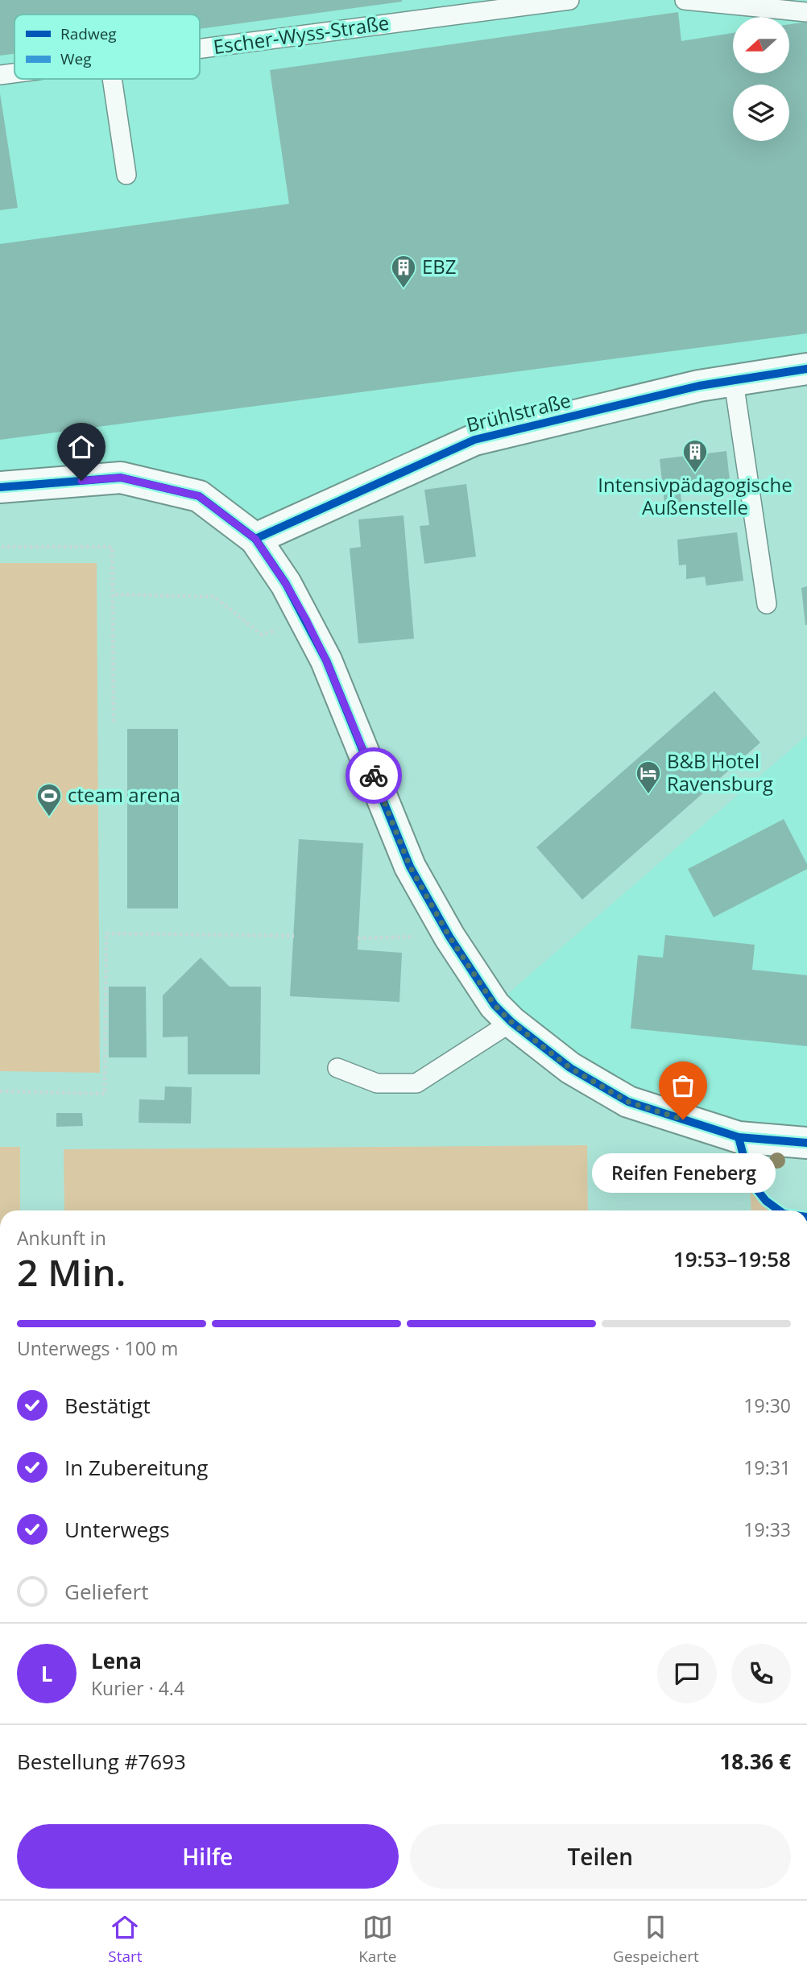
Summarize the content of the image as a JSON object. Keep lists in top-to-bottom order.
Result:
{
  "streets": {
    "street": ["Brühlstraße"],
    "lane": ["Escher-Wyss-Straße"]
  },
  "places": {
    "building": ["EBZ", "Intensivpädagogische Außenstelle"],
    "hotel": ["B&B Hotel Ravensburg"],
    "sports": ["cteam arena"],
    "other": ["Reifen Feneberg"]
  },
  "legend": ["Radweg", "Weg"],
  "north": "left",
  "page": {
    "bubble": "Reifen Feneberg",
    "heading": ["2 Min.", "Ankunft in", "19:53–19:58"],
    "panel": [
      "Lena",
      "Kurier · 4.4",
      "Bestellung #7693",
      "18.36 €"
    ],
    "bar": "Unterwegs · 100 m",
    "list": [
      ["Bestätigt", "19:30"],
      ["In Zubereitung", "19:31"],
      ["Unterwegs", "19:33"],
      "Geliefert"
    ],
    "round": "L",
    "buttons": ["Hilfe", "Teilen"],
    "tabs": ["Start", "Karte", "Gespeichert"]
  }
}
